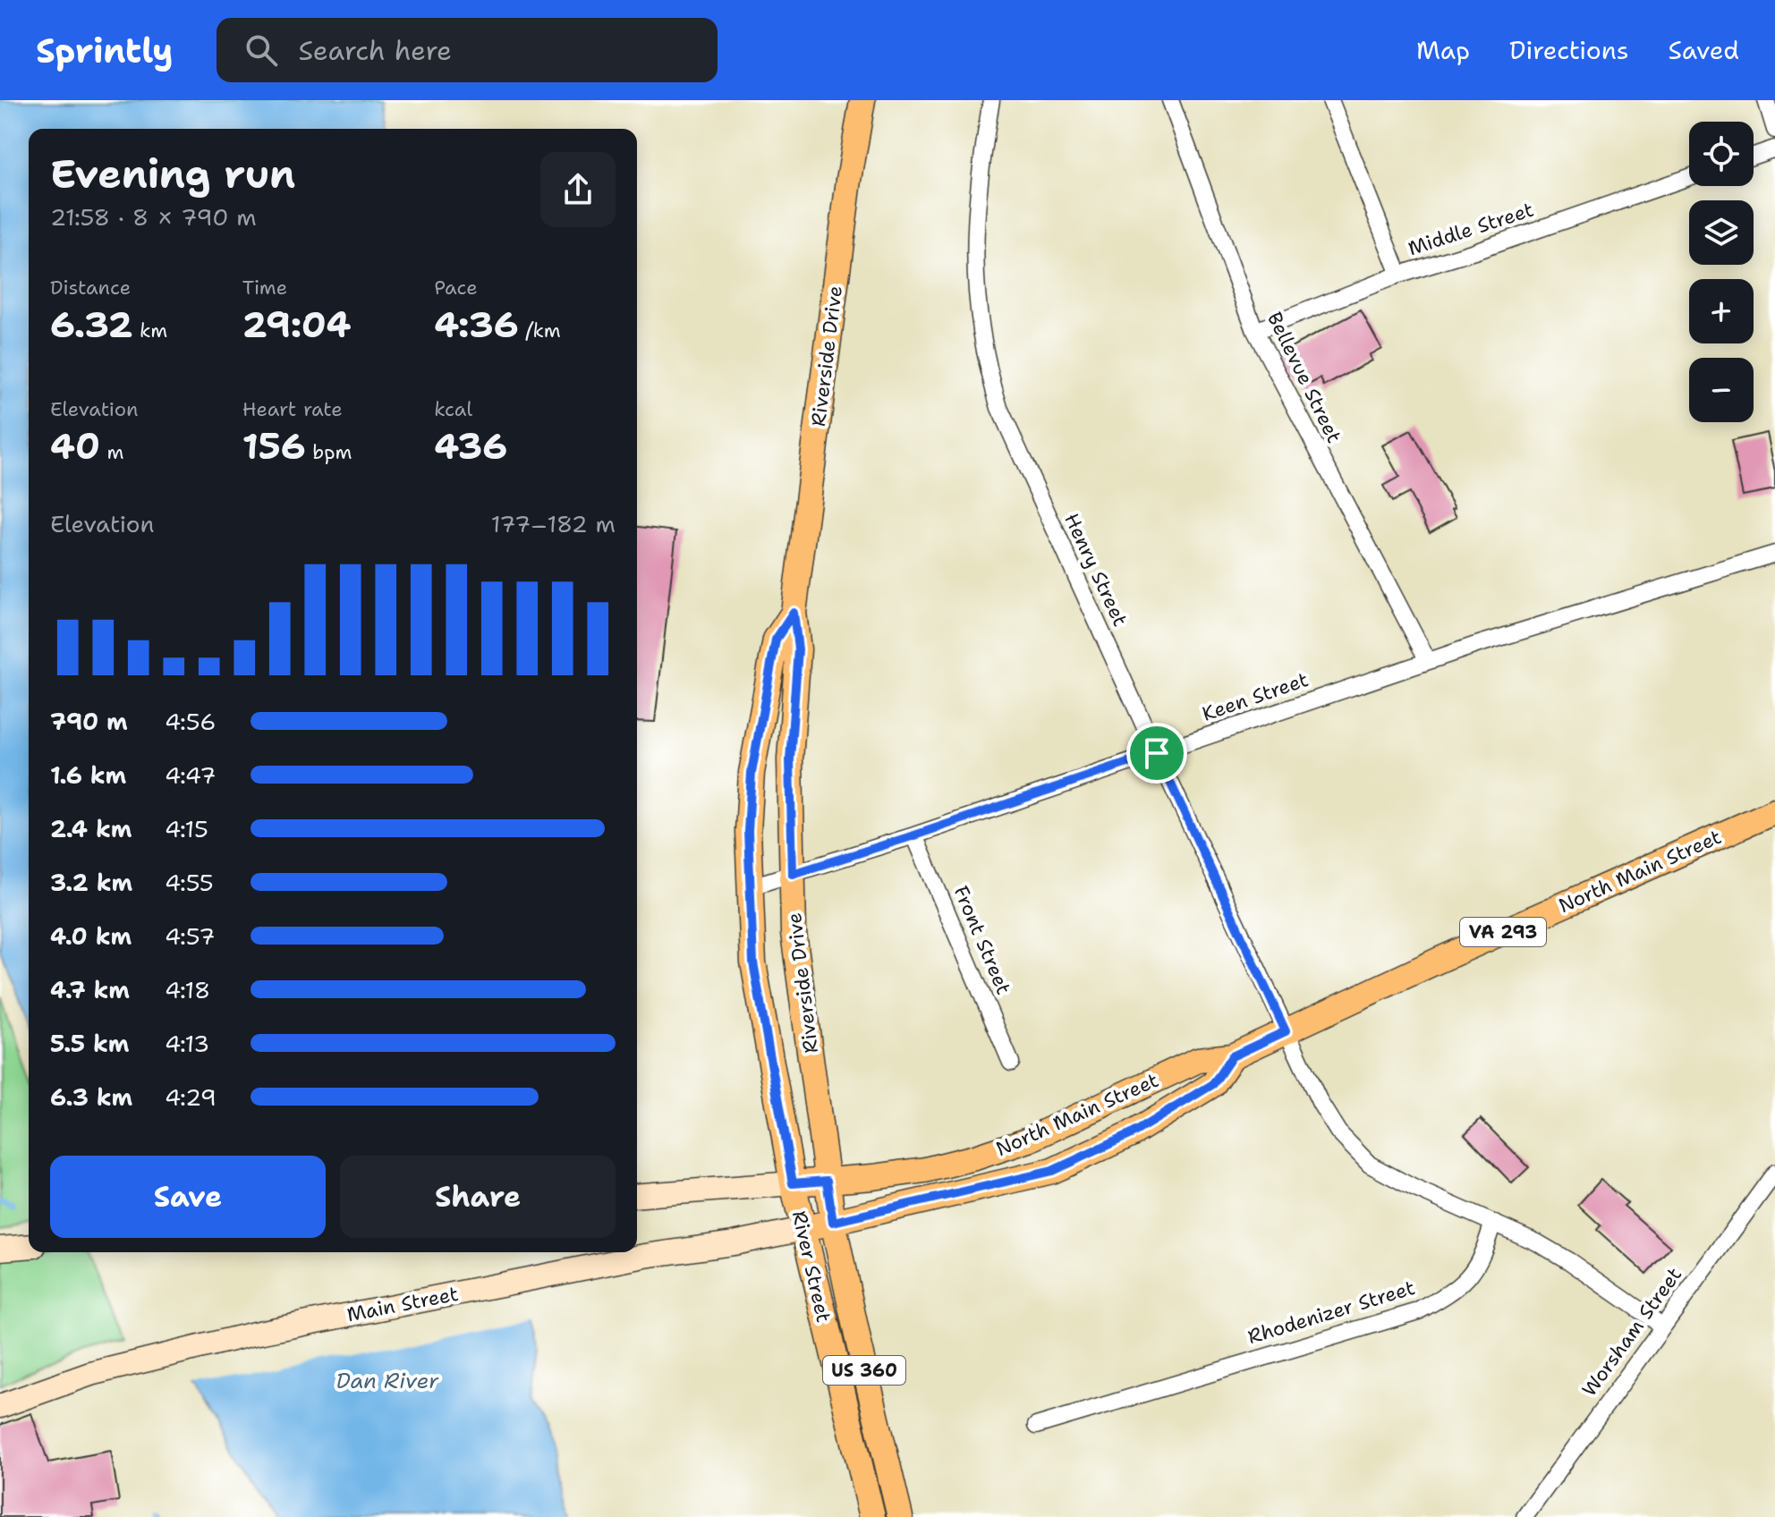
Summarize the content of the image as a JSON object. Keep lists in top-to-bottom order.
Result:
{
  "streets": {
    "main road": [
      "Riverside Drive",
      "North Main Street",
      "VA 293",
      "River Street",
      "Main Street",
      "US 360"
    ],
    "street": [
      "Middle Street",
      "Bellevue Street",
      "Henry Street",
      "Keen Street",
      "Front Street",
      "Rhodenizer Street",
      "Worsham Street"
    ]
  },
  "crossings": [
    ["Middle Street", "Bellevue Street"],
    ["Riverside Drive", "Keen Street"],
    ["Riverside Drive", "North Main Street"],
    ["Riverside Drive", "VA 293"],
    ["Riverside Drive", "River Street"],
    ["Bellevue Street", "Keen Street"],
    ["Henry Street", "Keen Street"],
    ["Henry Street", "North Main Street"],
    ["Henry Street", "Rhodenizer Street"],
    ["Keen Street", "Front Street"],
    ["North Main Street", "VA 293"],
    ["North Main Street", "River Street"],
    ["North Main Street", "Main Street"],
    ["VA 293", "River Street"],
    ["River Street", "Main Street"]
  ],
  "water": ["Dan River"],
  "page": {
    "header": "Sprintly",
    "search": "Search here",
    "nav": ["Map", "Directions", "Saved"],
    "map_buttons": ["+", "−"],
    "heading": ["Evening run", "21:58 · 8 × 790 m"],
    "stats": [
      ["Distance", "6.32 km"],
      ["Time", "29:04"],
      ["Pace", "4:36 /km"],
      ["Elevation", "40 m"],
      ["Heart rate", "156 bpm"],
      ["kcal", "436"]
    ],
    "chart": ["Elevation", "177–182 m"],
    "list": [
      {
        "name": "790 m",
        "note": "4:56"
      },
      {
        "name": "1.6 km",
        "note": "4:47"
      },
      {
        "name": "2.4 km",
        "note": "4:15"
      },
      {
        "name": "3.2 km",
        "note": "4:55"
      },
      {
        "name": "4.0 km",
        "note": "4:57"
      },
      {
        "name": "4.7 km",
        "note": "4:18"
      },
      {
        "name": "5.5 km",
        "note": "4:13"
      },
      {
        "name": "6.3 km",
        "note": "4:29"
      }
    ],
    "buttons": ["Save", "Share"]
  }
}
